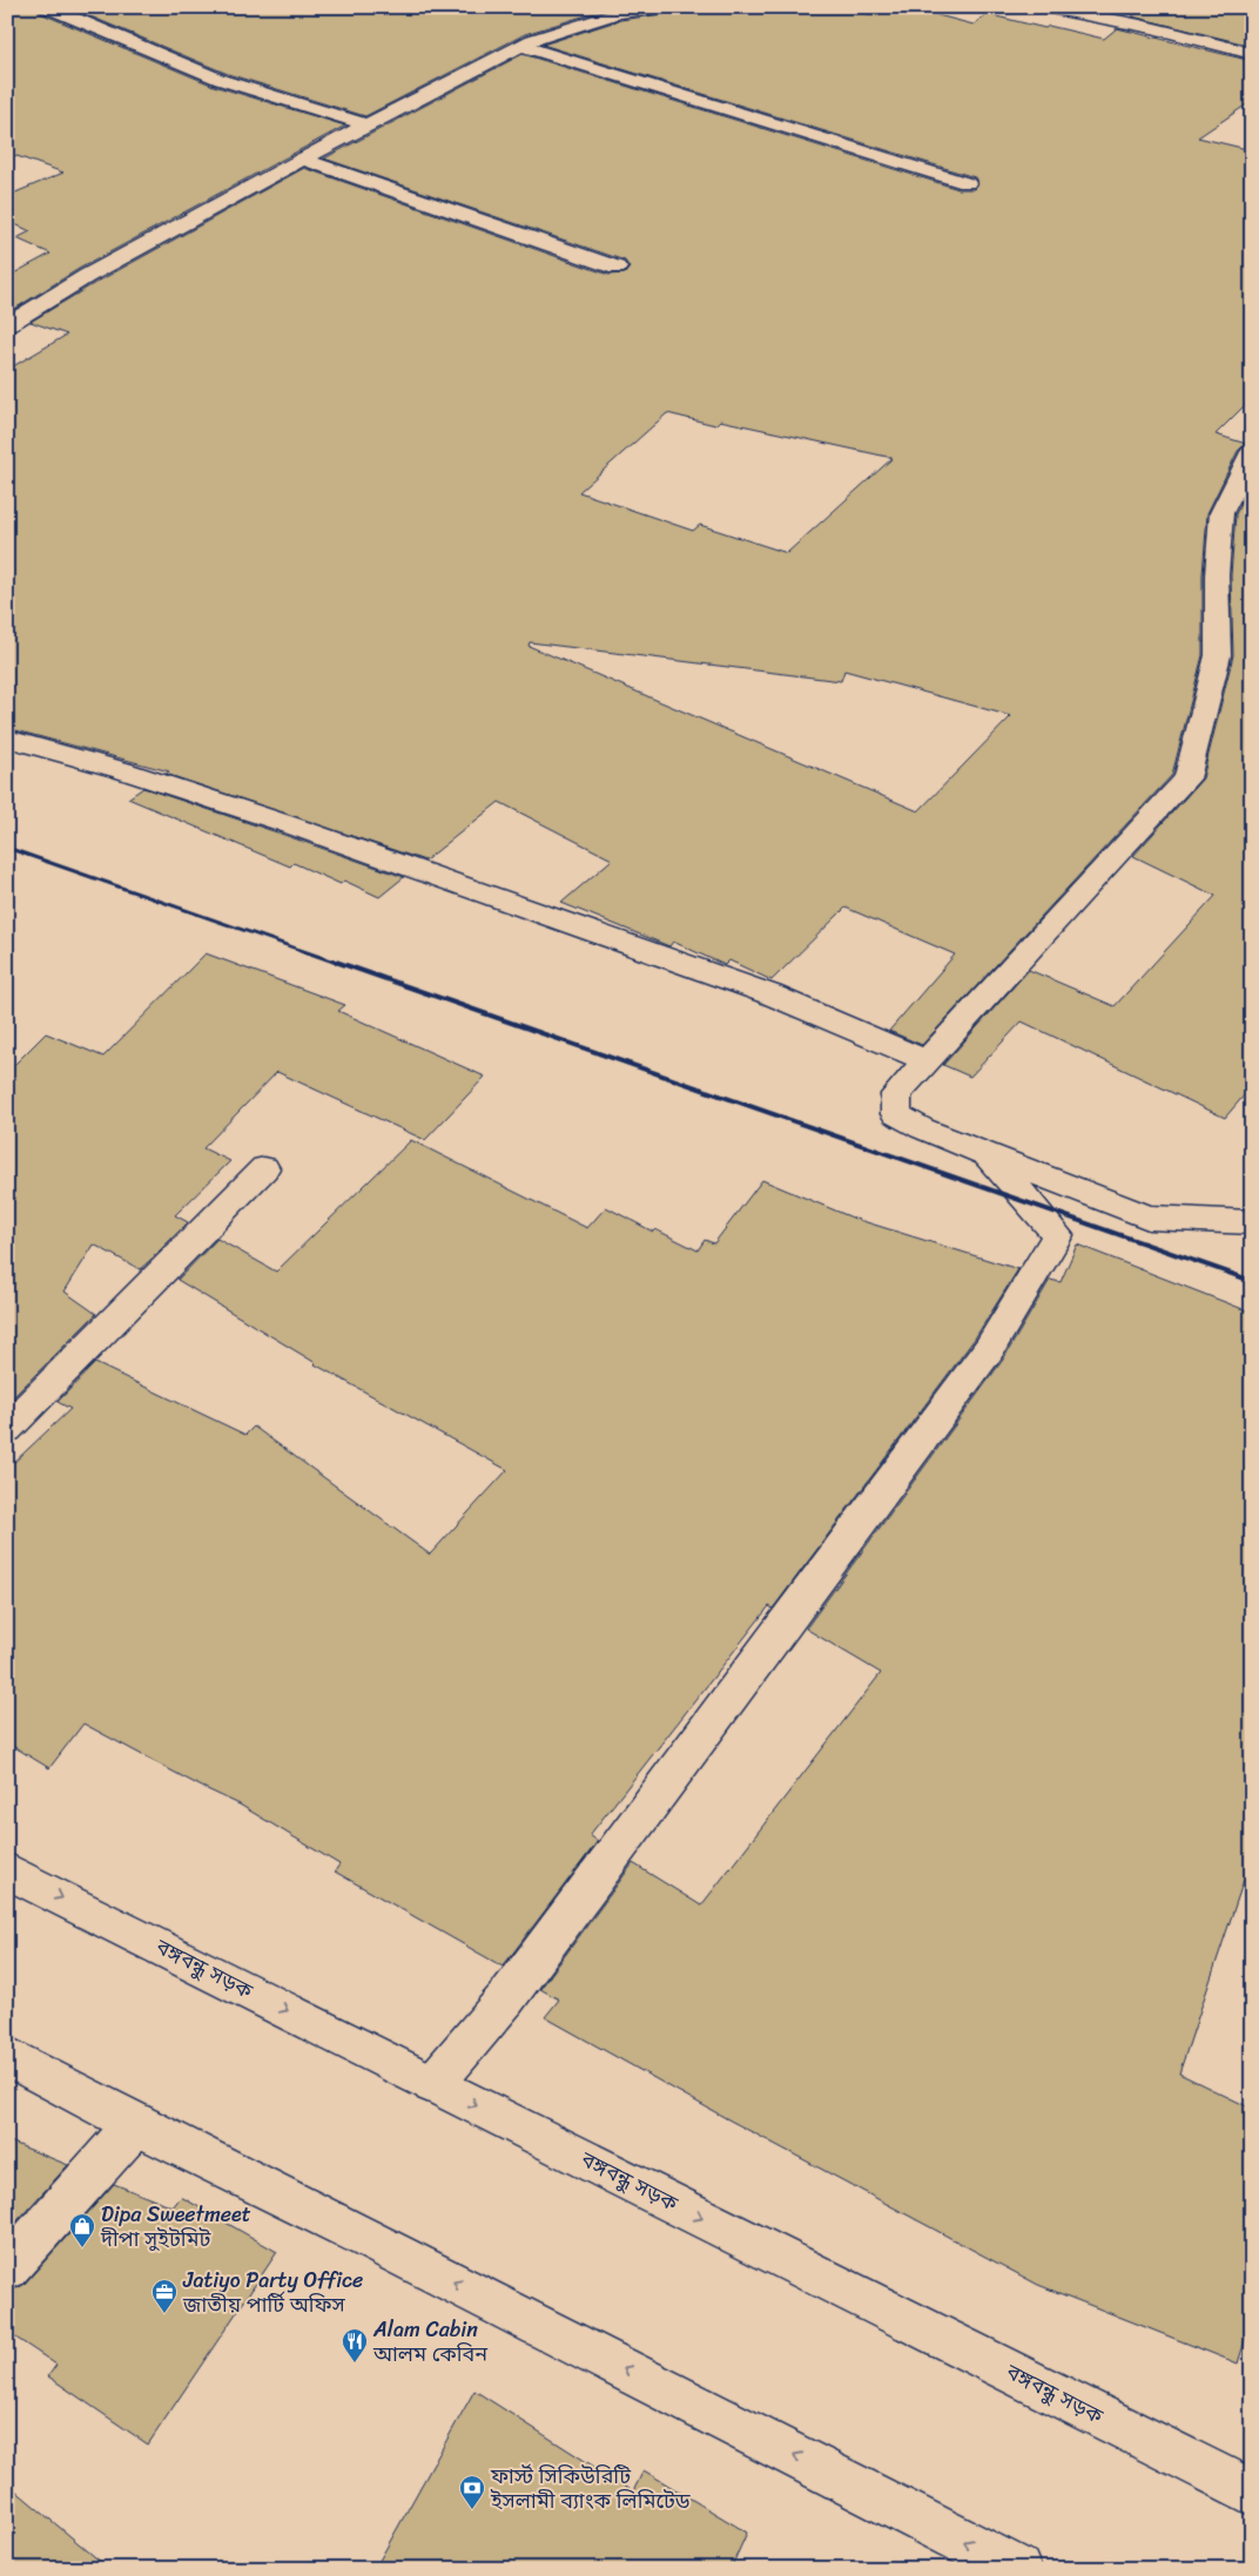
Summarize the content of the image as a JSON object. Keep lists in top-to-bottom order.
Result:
{
  "streets": {
    "street": ["বঙ্গবন্ধু সড়ক"]
  },
  "places": {
    "shop": ["Dipa Sweetmeet দীপা সুইটমিট"],
    "office": ["Jatiyo Party Office জাতীয় পার্টি অফিস"],
    "restaurant": ["Alam Cabin আলম কেবিন"],
    "bank": ["ফার্স্ট সিকিউরিটি ইসলামী ব্যাংক লিমিটেড"]
  }
}
